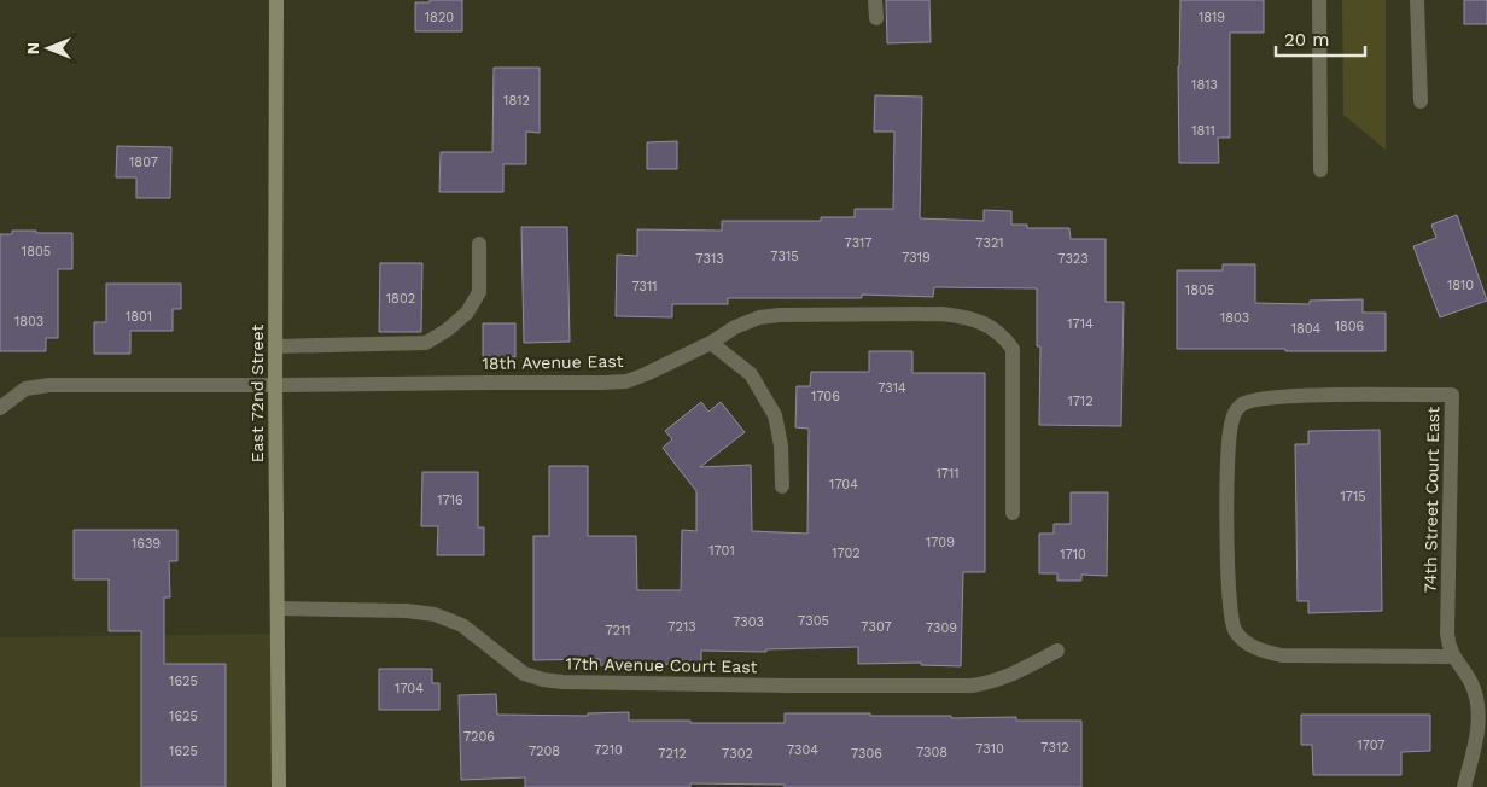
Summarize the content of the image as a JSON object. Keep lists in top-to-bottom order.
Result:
{
  "streets": {
    "main road": ["East 72nd Street"],
    "street": ["18th Avenue East", "74th Street Court East", "17th Avenue Court East"]
  },
  "crossings": [
    ["18th Avenue East", "East 72nd Street"],
    ["East 72nd Street", "17th Avenue Court East"]
  ],
  "house_numbers": [
    "1820",
    "1819",
    "1813",
    "1812",
    "1811",
    "1807",
    "7317",
    "7321",
    "1805",
    "7315",
    "7319",
    "7313",
    "7323",
    "1810",
    "7311",
    "1805",
    "1802",
    "1801",
    "1803",
    "1803",
    "1714",
    "1806",
    "1804",
    "7314",
    "1706",
    "1712",
    "1711",
    "1704",
    "1715",
    "1716",
    "1709",
    "1639",
    "1701",
    "1702",
    "1710",
    "7305",
    "7303",
    "7213",
    "7307",
    "7309",
    "7211",
    "1625",
    "1704",
    "1625",
    "7206",
    "1707",
    "7312",
    "7310",
    "7210",
    "7304",
    "1625",
    "7208",
    "7308",
    "7212",
    "7302",
    "7306"
  ],
  "scale_bar": "20 m",
  "north": "left"
}
